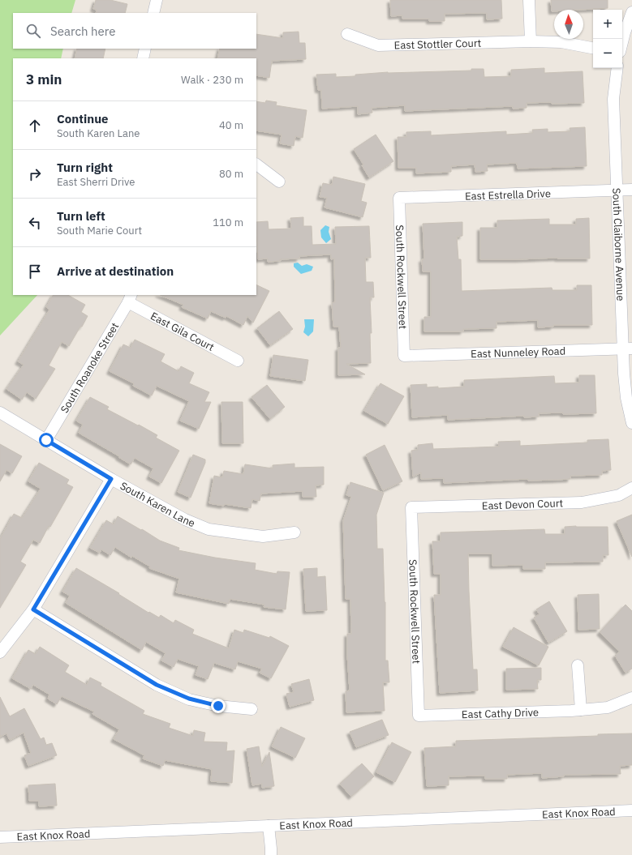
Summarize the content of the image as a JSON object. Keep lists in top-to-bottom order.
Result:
{
  "streets": {
    "street": [
      "East Stottler Court",
      "East Estrella Drive",
      "South Claiborne Avenue",
      "South Rockwell Street",
      "East Gila Court",
      "East Nunneley Road",
      "South Roanoke Street",
      "South Karen Lane",
      "East Devon Court",
      "East Cathy Drive",
      "East Knox Road"
    ]
  },
  "crossings": [
    ["East Estrella Drive", "South Claiborne Avenue"],
    ["East Estrella Drive", "South Rockwell Street"],
    ["South Claiborne Avenue", "East Nunneley Road"],
    ["South Rockwell Street", "East Nunneley Road"],
    ["South Rockwell Street", "East Devon Court"],
    ["South Rockwell Street", "East Cathy Drive"],
    ["East Gila Court", "South Roanoke Street"],
    ["South Roanoke Street", "South Karen Lane"]
  ],
  "north": "top",
  "page": {
    "map_buttons": ["+", "−"],
    "search": "Search here",
    "heading": ["3 min", "Walk · 230 m"],
    "list": [
      ["Continue", "South Karen Lane", "40 m"],
      ["Turn right", "East Sherri Drive", "80 m"],
      ["Turn left", "South Marie Court", "110 m"],
      "Arrive at destination"
    ]
  }
}
